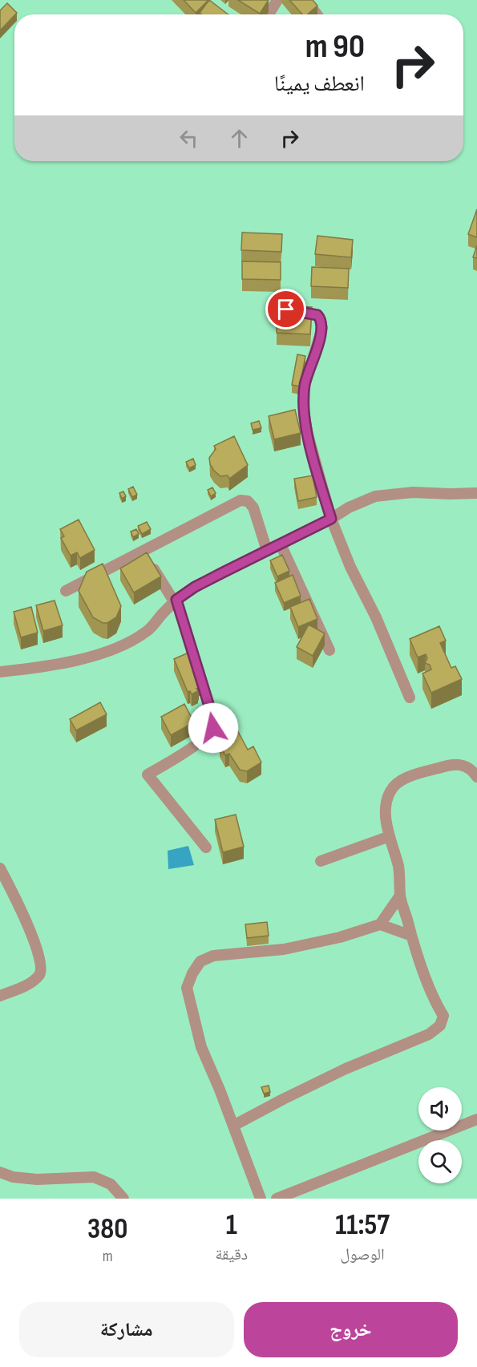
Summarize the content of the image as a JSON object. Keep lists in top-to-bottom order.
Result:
{
  "page": {
    "turn": ["90 m", "انعطف يمينًا"],
    "eta": [
      "11:57",
      "الوصول",
      "1",
      "دقيقة",
      "380",
      "m"
    ],
    "buttons": ["خروج", "مشاركة"]
  }
}
